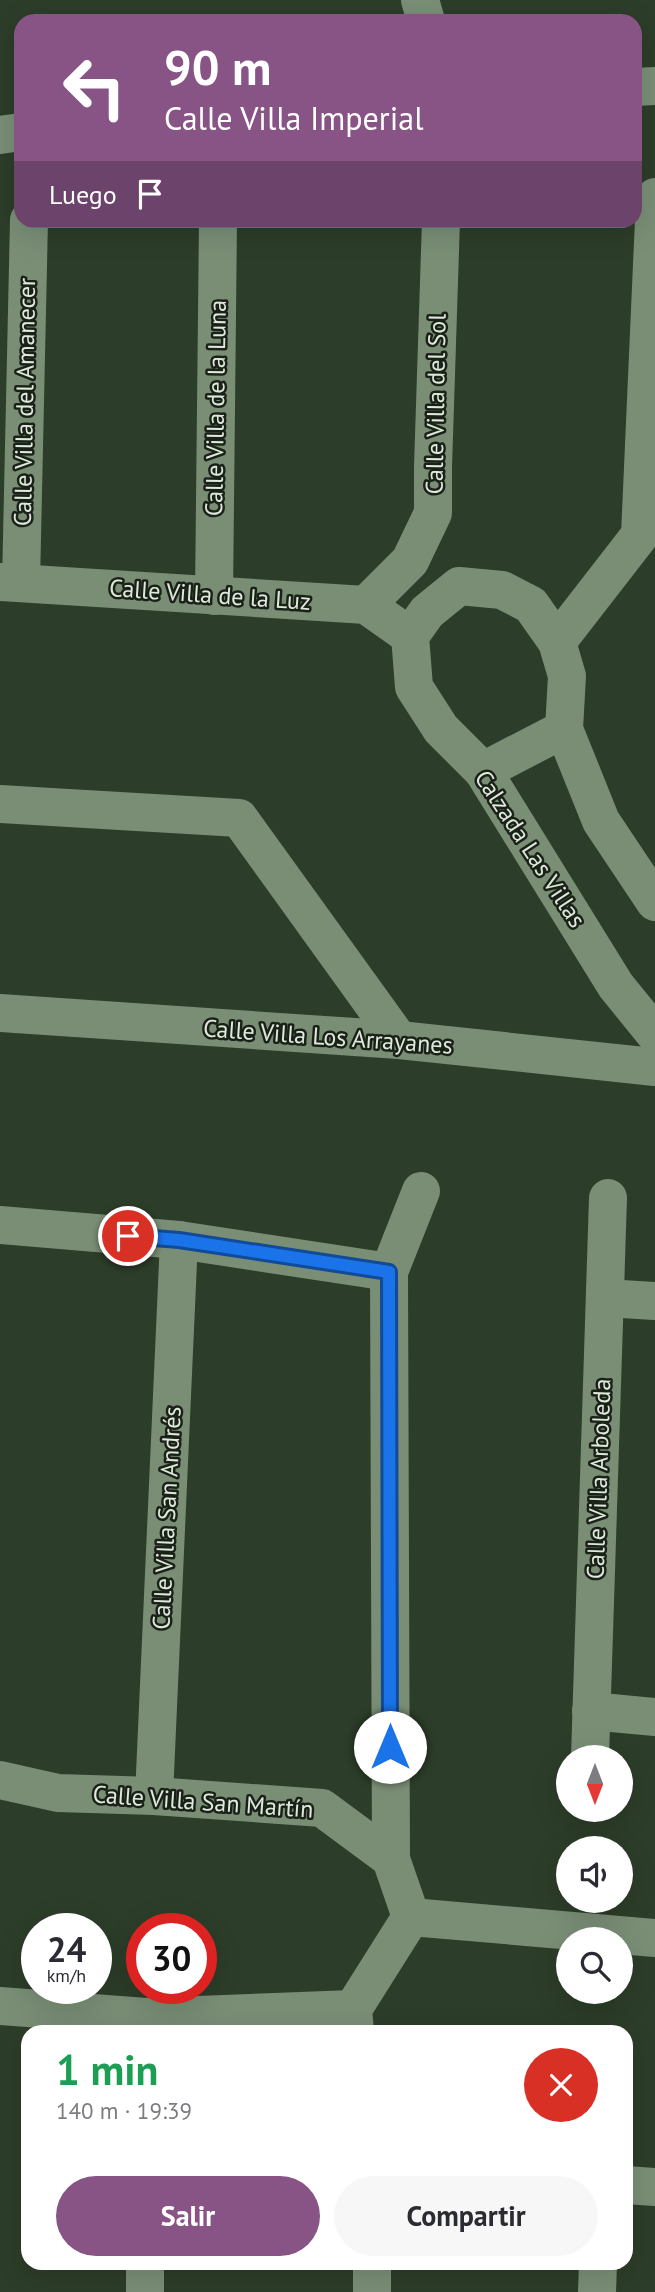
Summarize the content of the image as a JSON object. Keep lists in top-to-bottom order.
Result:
{
  "streets": {
    "street": [
      "Calle Villa del Amanecer",
      "Calle Villa del Sol",
      "Calle Villa de la Luna",
      "Calle Villa de la Luz",
      "Calzada Las Villas",
      "Calle Villa Los Arrayanes",
      "Calle Villa Arboleda",
      "Calle Villa San Andrés",
      "Calle Villa San Martín"
    ]
  },
  "crossings": [
    ["Calle Villa del Amanecer", "Calle Villa de la Luz"],
    ["Calle Villa del Sol", "Calle Villa de la Luz"],
    ["Calle Villa de la Luna", "Calle Villa de la Luz"],
    ["Calle Villa San Andrés", "Calle Villa San Martín"]
  ],
  "north": "bottom",
  "page": {
    "turn": ["90 m", "Calle Villa Imperial"],
    "then": "Luego",
    "speed": "24 km/h",
    "limit": "30",
    "heading": ["1 min", "140 m · 19:39"],
    "buttons": ["Salir", "Compartir"]
  }
}
